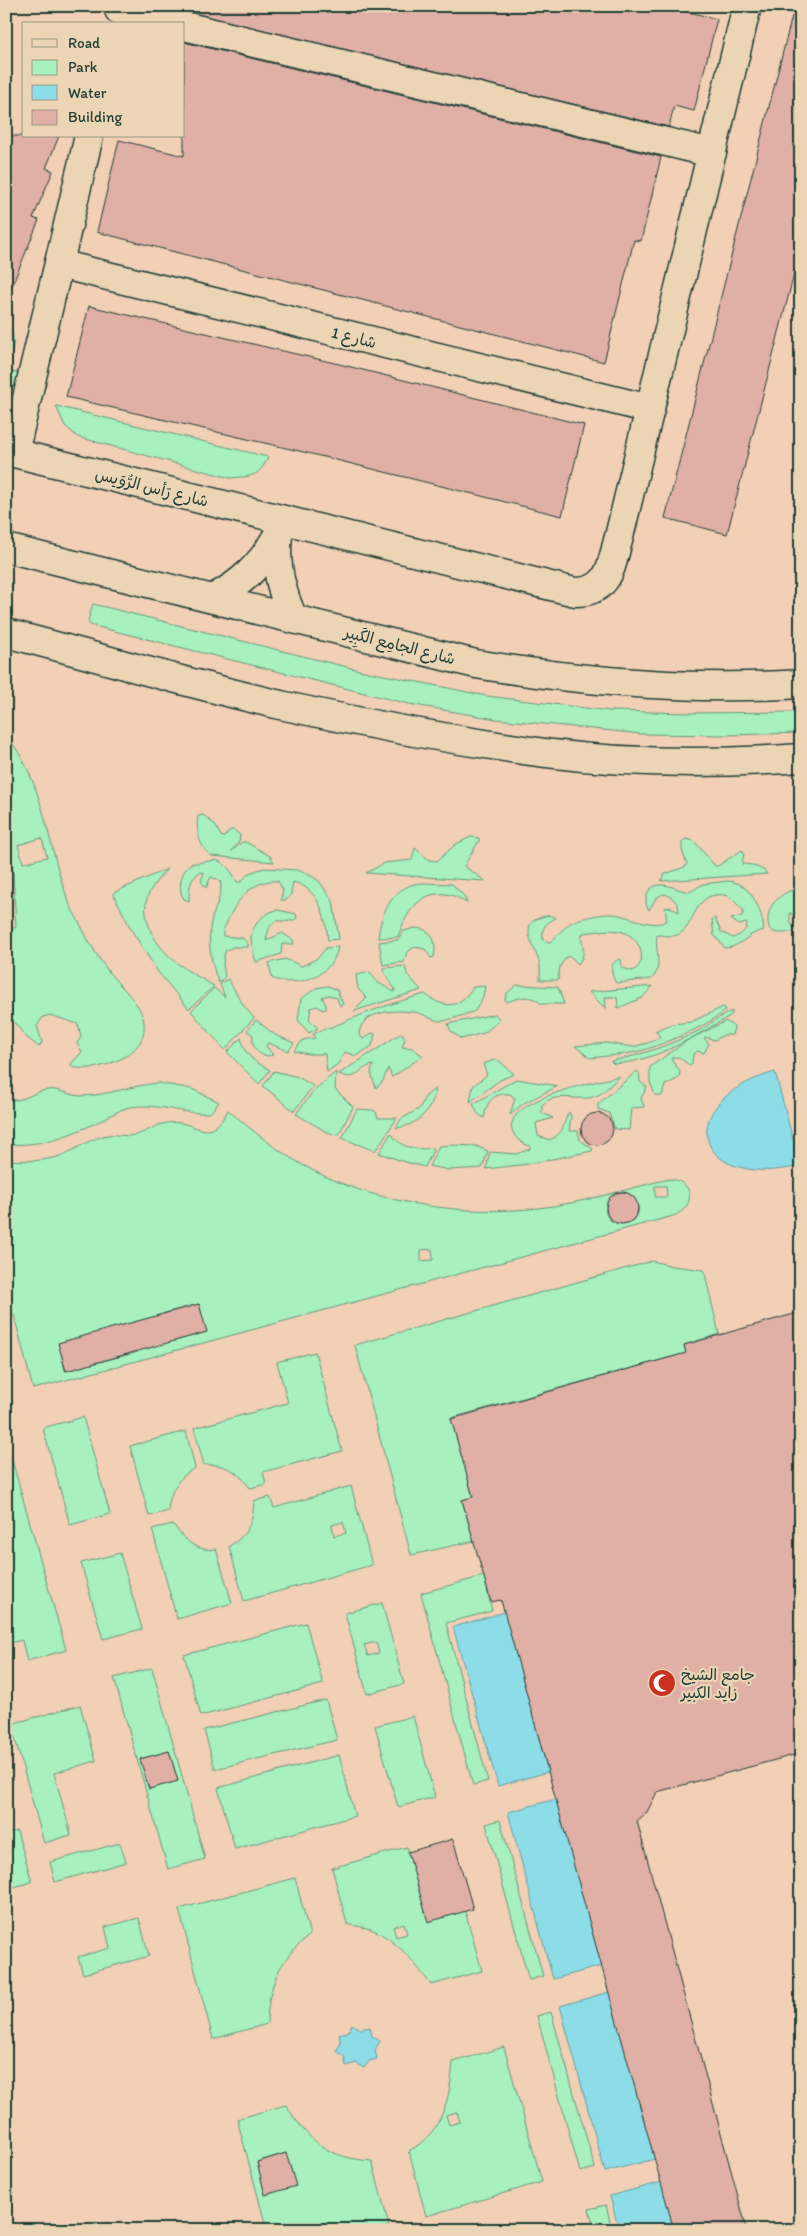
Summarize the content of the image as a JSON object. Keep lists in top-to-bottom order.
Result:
{
  "streets": {
    "street": ["شارع 1", "شارع رَأس الرُّوَيس", "شارع الجامِع الكَبِير"]
  },
  "crossings": [
    ["شارع 1", "شارع رَأس الرُّوَيس"]
  ],
  "places": {
    "mosque": ["جامع الشيخ زايد الكبير"]
  },
  "legend": [
    "Road",
    "Park",
    "Water",
    "Building"
  ]
}
